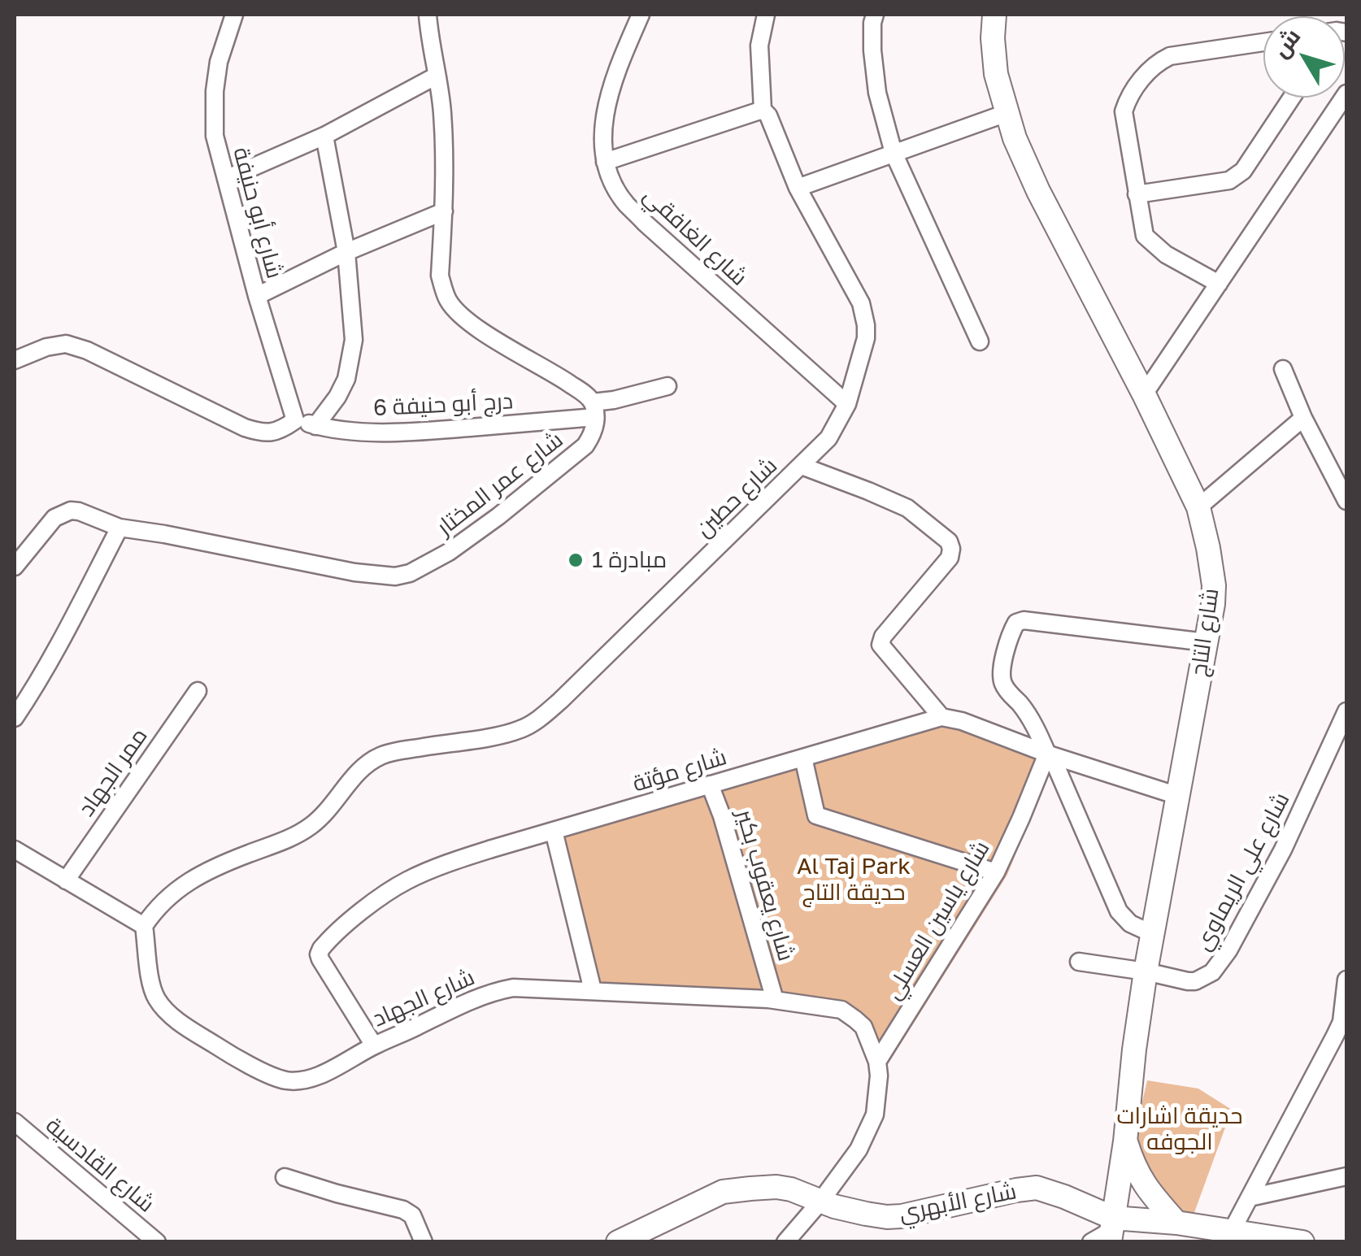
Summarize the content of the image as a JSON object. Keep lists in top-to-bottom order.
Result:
{
  "streets": {
    "street": [
      "شارع أبو حنيفة",
      "شارع الغافقي",
      "درج أبو حنيفة 6",
      "شارع عمر المختار",
      "شارع حطين",
      "شارع التاج",
      "شارع مؤتة",
      "ممر الجهاد",
      "شارع علي الريماوي",
      "شارع يعقوب بكير",
      "شارع ياسين العسلي",
      "شارع الجهاد",
      "شارع القادسية",
      "شارع الأبهري"
    ]
  },
  "crossings": [
    ["شارع أبو حنيفة", "درج أبو حنيفة 6"],
    ["شارع الغافقي", "شارع حطين"],
    ["درج أبو حنيفة 6", "شارع عمر المختار"],
    ["شارع حطين", "شارع الجهاد"],
    ["شارع التاج", "شارع علي الريماوي"],
    ["شارع التاج", "شارع الأبهري"],
    ["شارع مؤتة", "شارع يعقوب بكير"],
    ["شارع مؤتة", "شارع الجهاد"],
    ["شارع يعقوب بكير", "شارع الجهاد"],
    ["شارع ياسين العسلي", "شارع الجهاد"],
    ["شارع الجهاد", "شارع الأبهري"]
  ],
  "parks": ["Al Taj Park حديقة التاج", "حديقة اشارات الجوفه"],
  "places": ["مبادرة 1"],
  "north": "top left"
}
